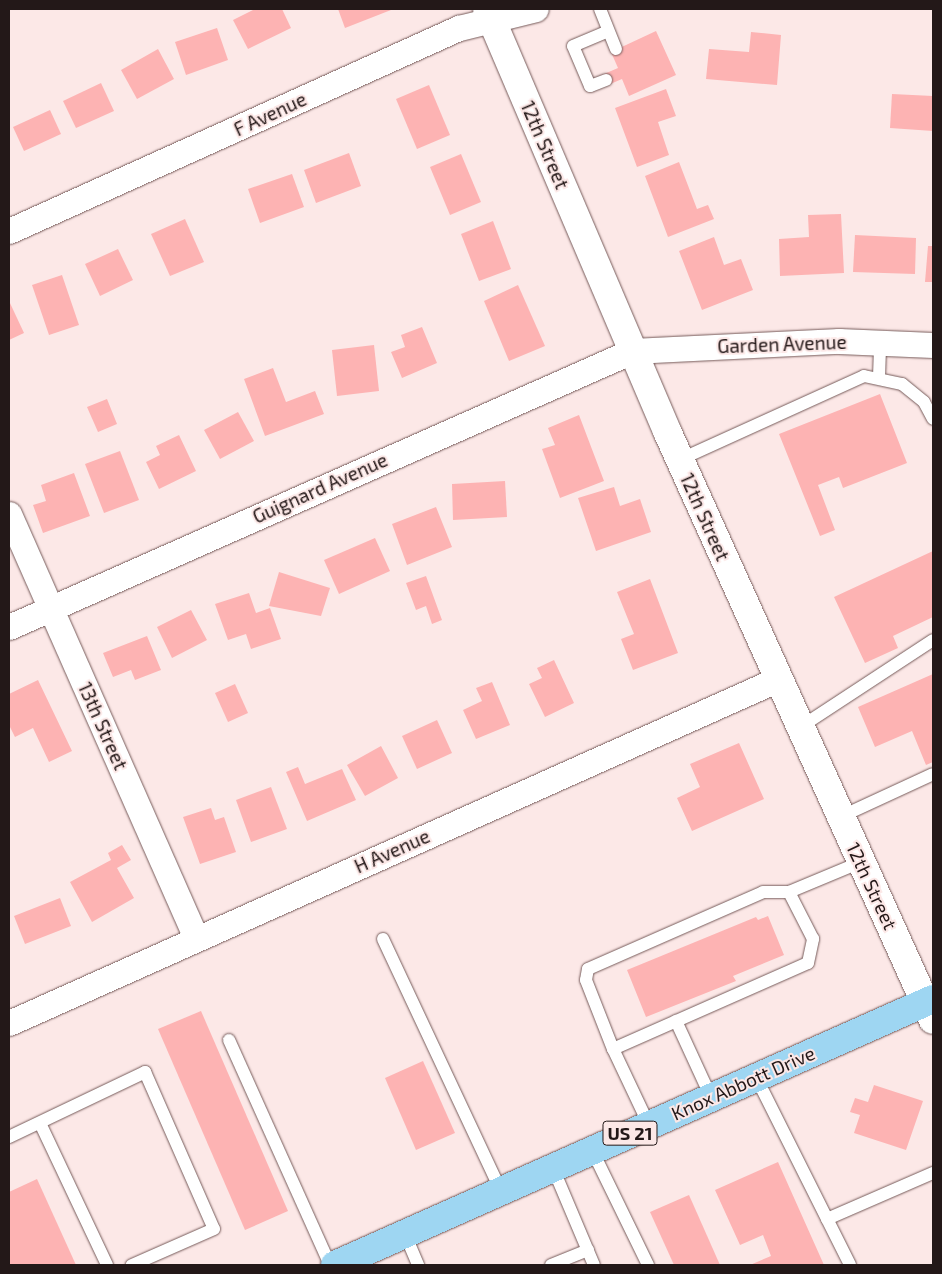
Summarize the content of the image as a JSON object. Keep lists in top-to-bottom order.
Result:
{
  "streets": {
    "main road": ["12th Street", "Knox Abbott Drive", "US 21"],
    "street": [
      "F Avenue",
      "Garden Avenue",
      "Guignard Avenue",
      "13th Street",
      "H Avenue"
    ]
  },
  "crossings": [
    ["F Avenue", "12th Street"],
    ["12th Street", "Garden Avenue"],
    ["12th Street", "Guignard Avenue"],
    ["12th Street", "H Avenue"],
    ["12th Street", "Knox Abbott Drive"],
    ["Garden Avenue", "Guignard Avenue"],
    ["Guignard Avenue", "13th Street"],
    ["13th Street", "H Avenue"]
  ]
}
